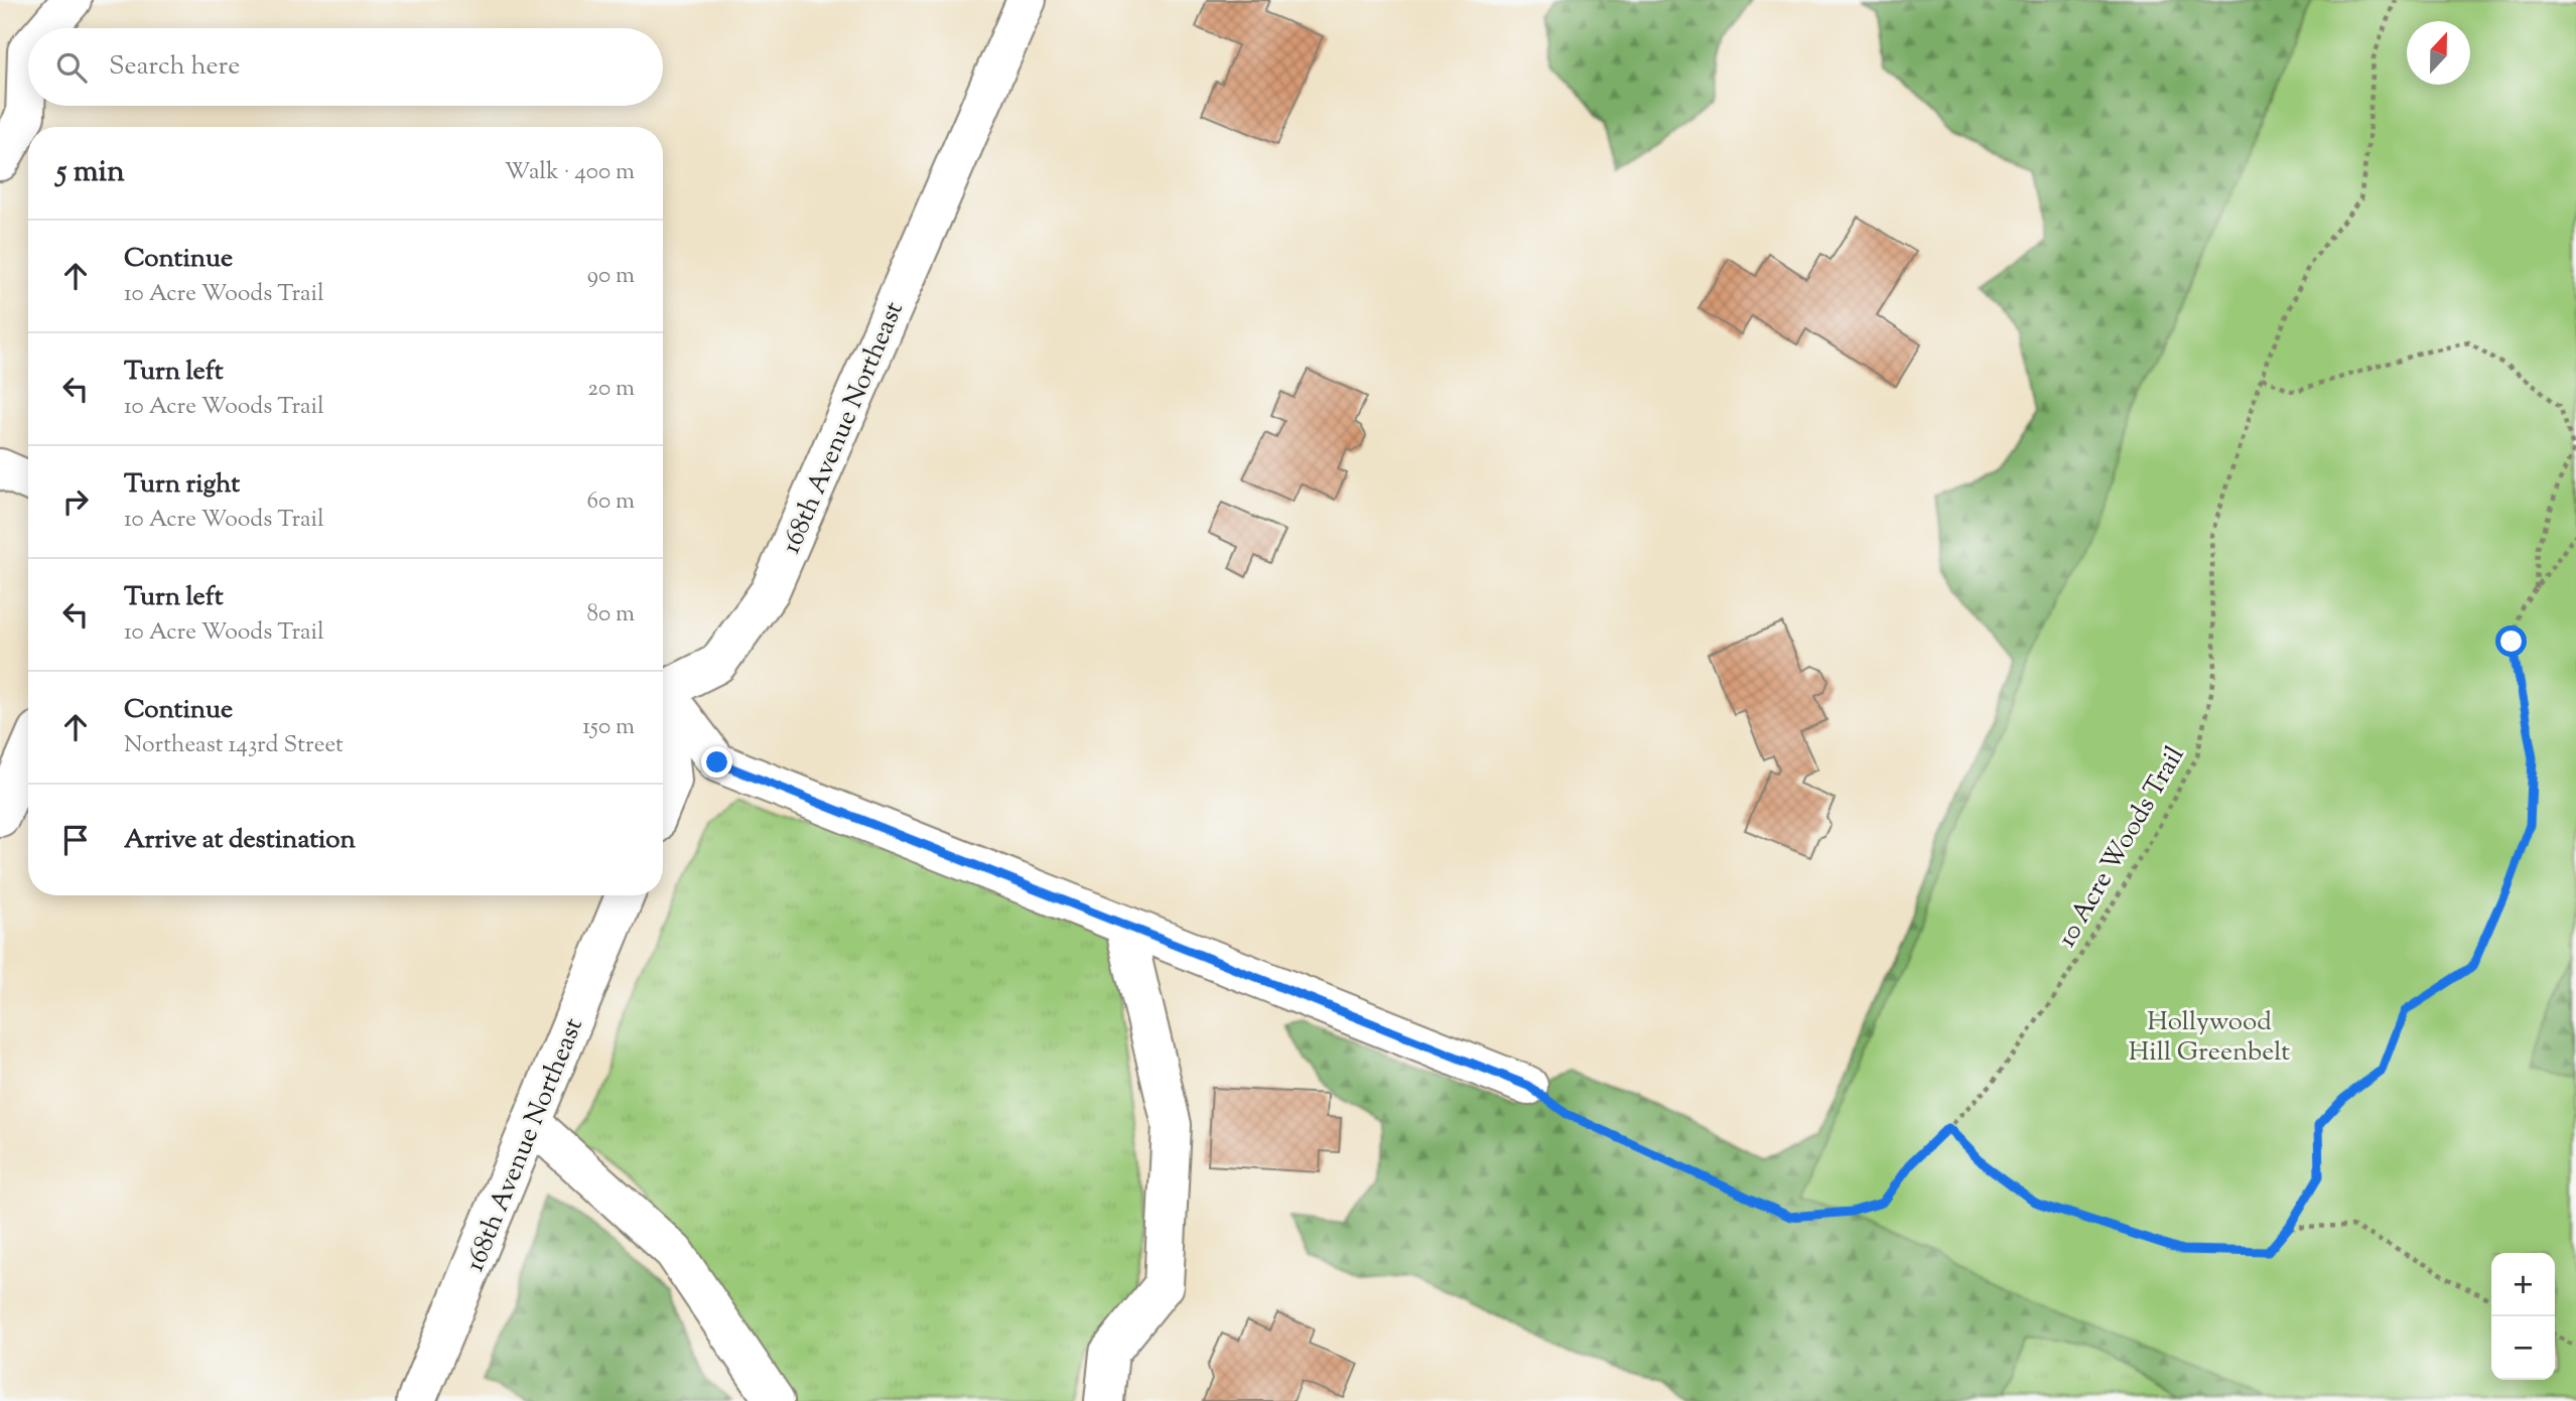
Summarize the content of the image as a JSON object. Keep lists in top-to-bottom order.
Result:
{
  "streets": {
    "street": ["168th Avenue Northeast"],
    "path": ["10 Acre Woods Trail"]
  },
  "parks": ["Hollywood Hill Greenbelt"],
  "north": "top",
  "page": {
    "search": "Search here",
    "heading": ["5 min", "Walk · 400 m"],
    "list": [
      ["Continue", "10 Acre Woods Trail", "90 m"],
      ["Turn left", "10 Acre Woods Trail", "20 m"],
      ["Turn right", "10 Acre Woods Trail", "60 m"],
      ["Turn left", "10 Acre Woods Trail", "80 m"],
      ["Continue", "Northeast 143rd Street", "150 m"],
      "Arrive at destination"
    ],
    "map_buttons": ["+", "−"]
  }
}
